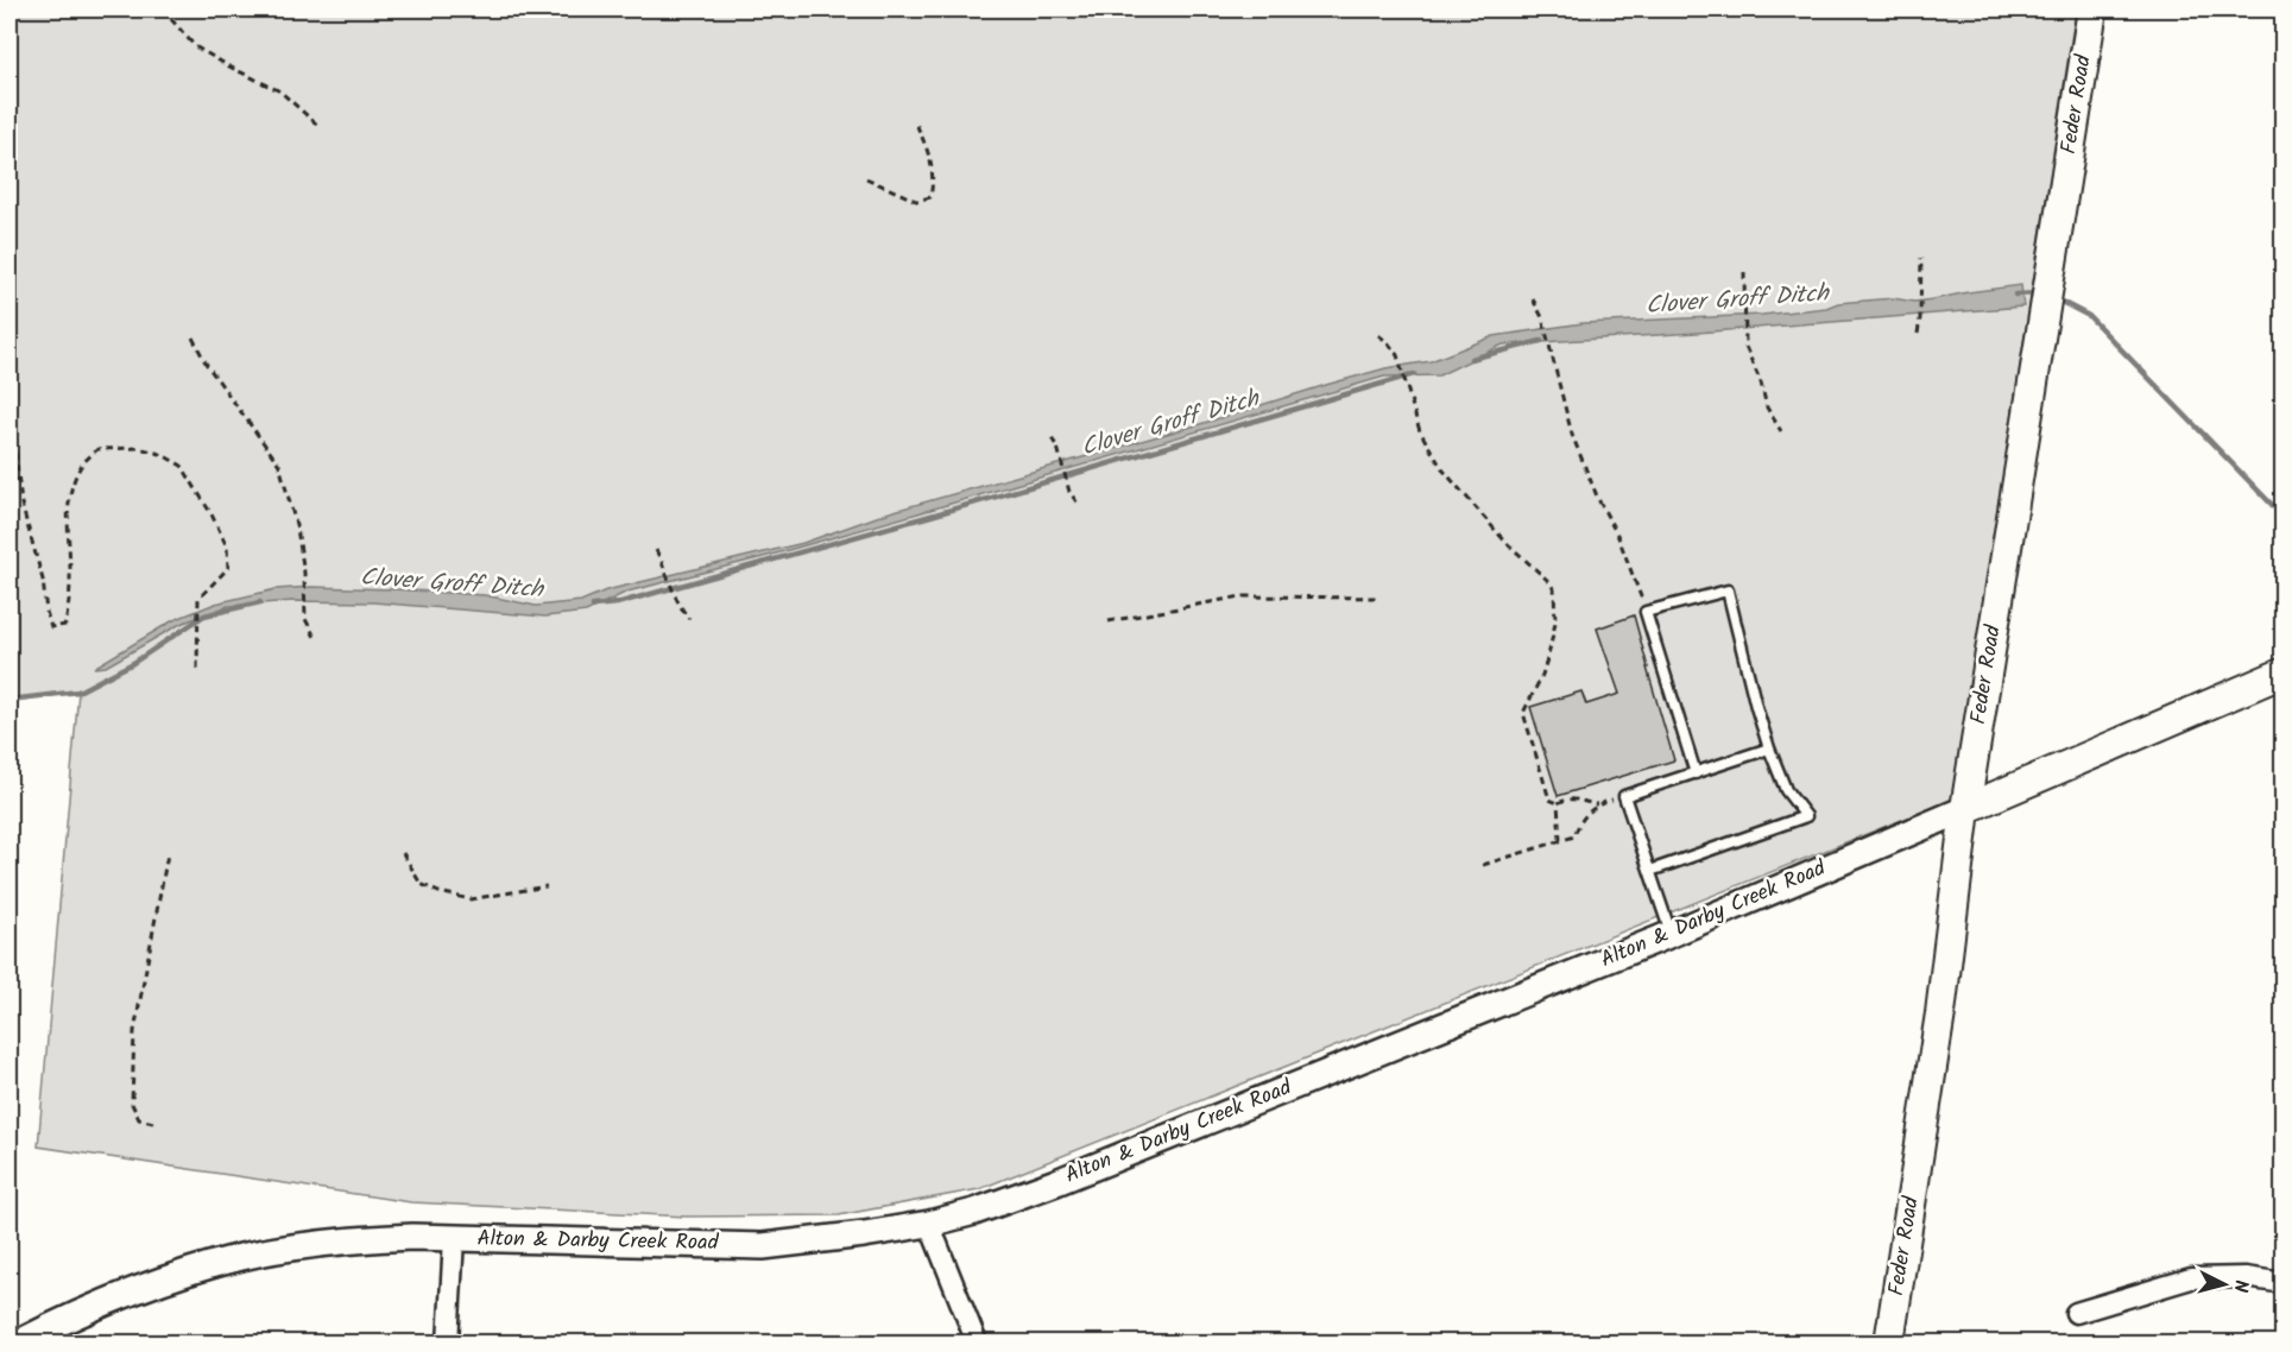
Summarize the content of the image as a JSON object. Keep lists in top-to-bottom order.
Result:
{
  "streets": {
    "main road": ["Feder Road", "Alton & Darby Creek Road"]
  },
  "crossings": [
    ["Feder Road", "Alton & Darby Creek Road"]
  ],
  "water": ["Clover Groff Ditch"],
  "north": "right"
}
